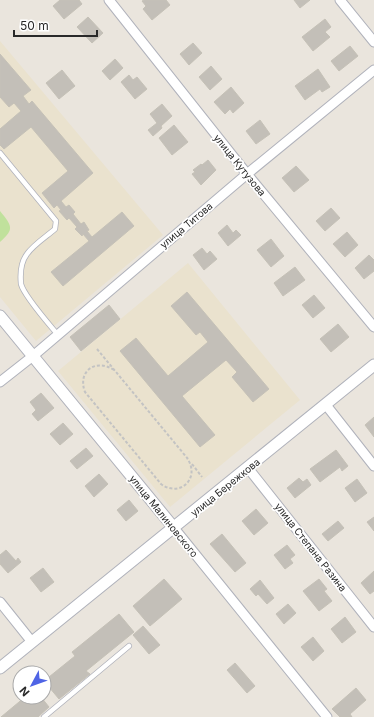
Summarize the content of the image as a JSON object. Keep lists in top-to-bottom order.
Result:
{
  "streets": {
    "street": [
      "улица Кутузова",
      "улица Титова",
      "улица Бережкова",
      "улица Малиновского",
      "улица Степана Разина"
    ]
  },
  "crossings": [
    ["улица Кутузова", "улица Титова"],
    ["улица Титова", "улица Малиновского"],
    ["улица Бережкова", "улица Малиновского"],
    ["улица Бережкова", "улица Степана Разина"]
  ],
  "scale_bar": "50 m",
  "north": "bottom left"
}
